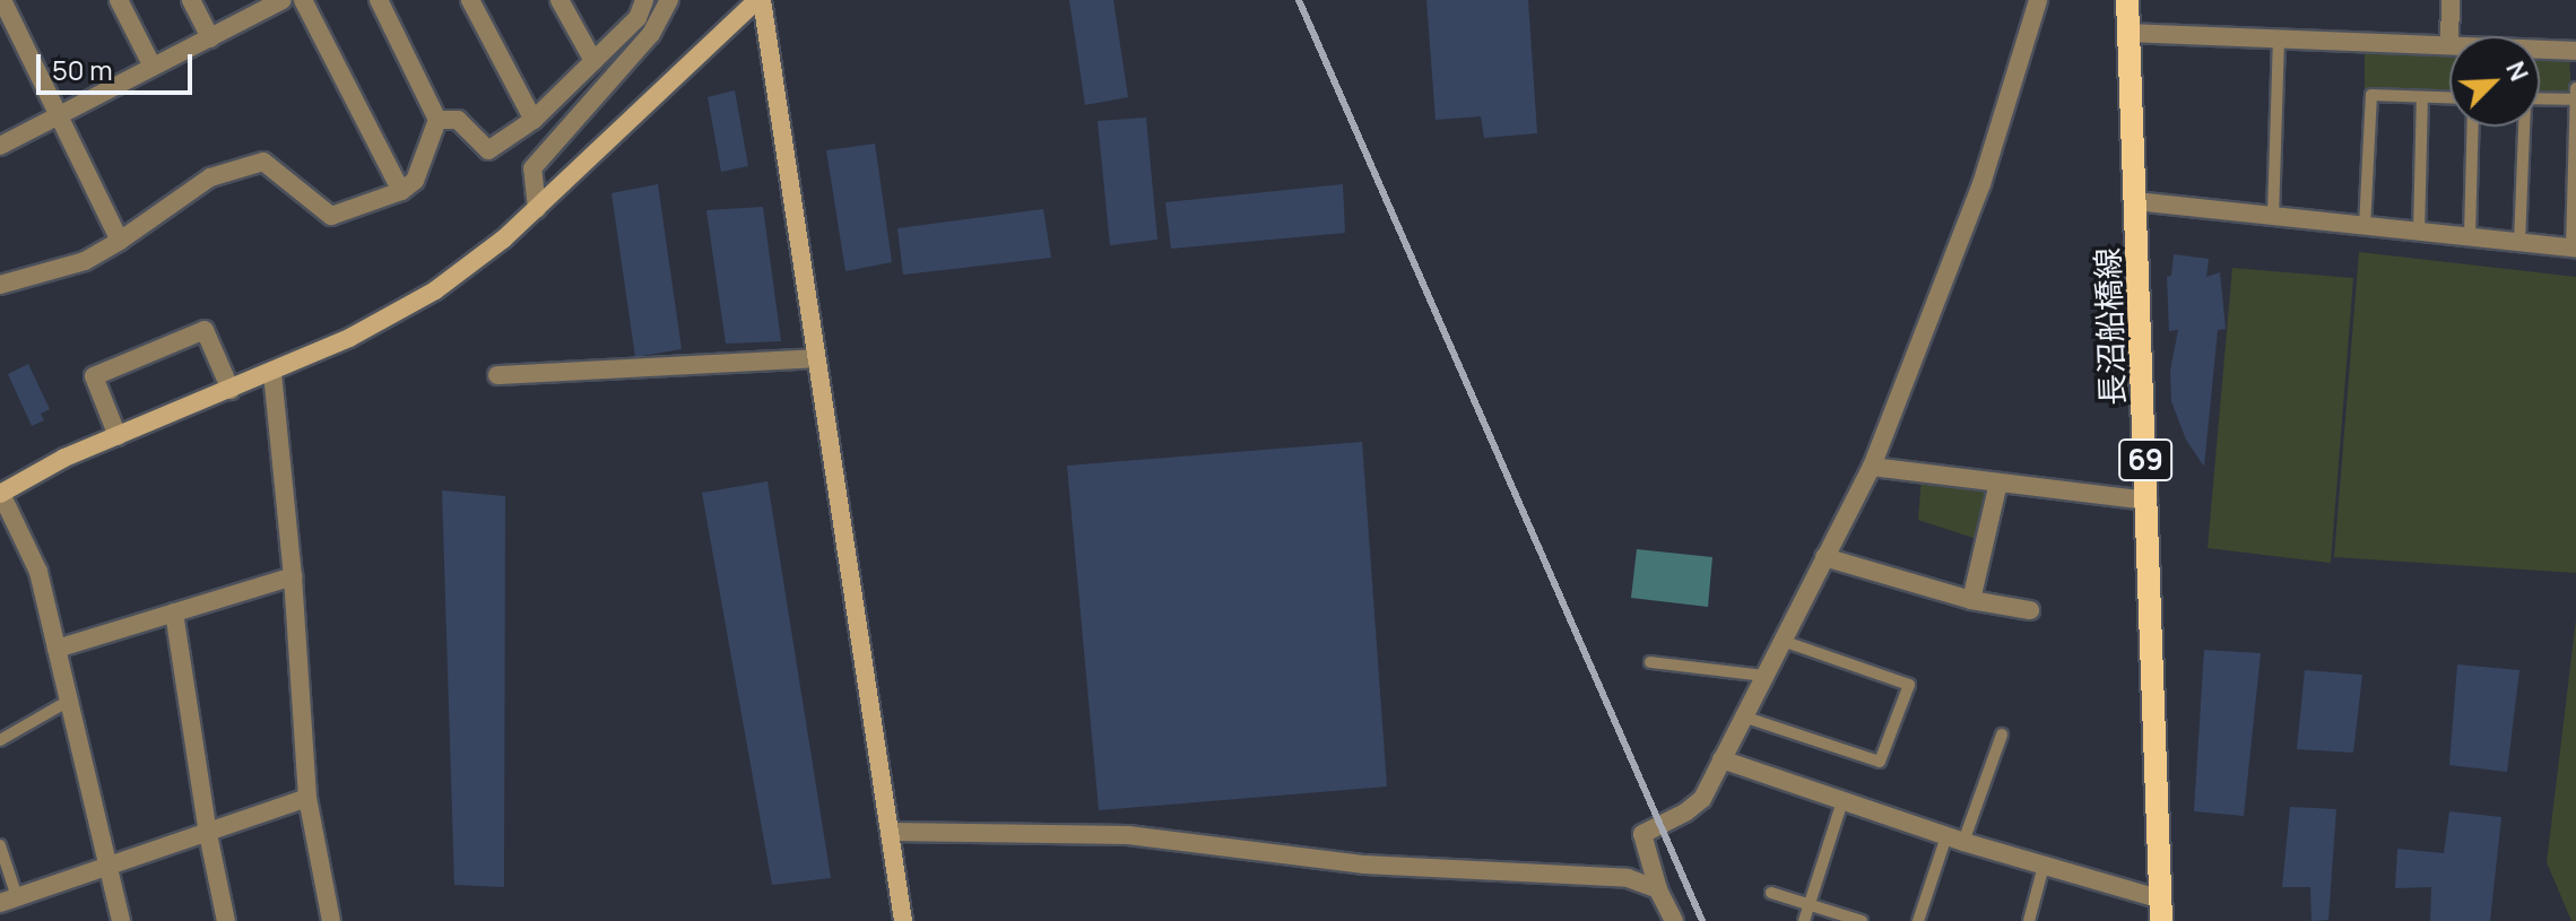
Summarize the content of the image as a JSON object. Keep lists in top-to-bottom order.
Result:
{
  "streets": {
    "main road": ["長沼船橋線", "69"]
  },
  "scale_bar": "50 m",
  "north": "top right"
}
